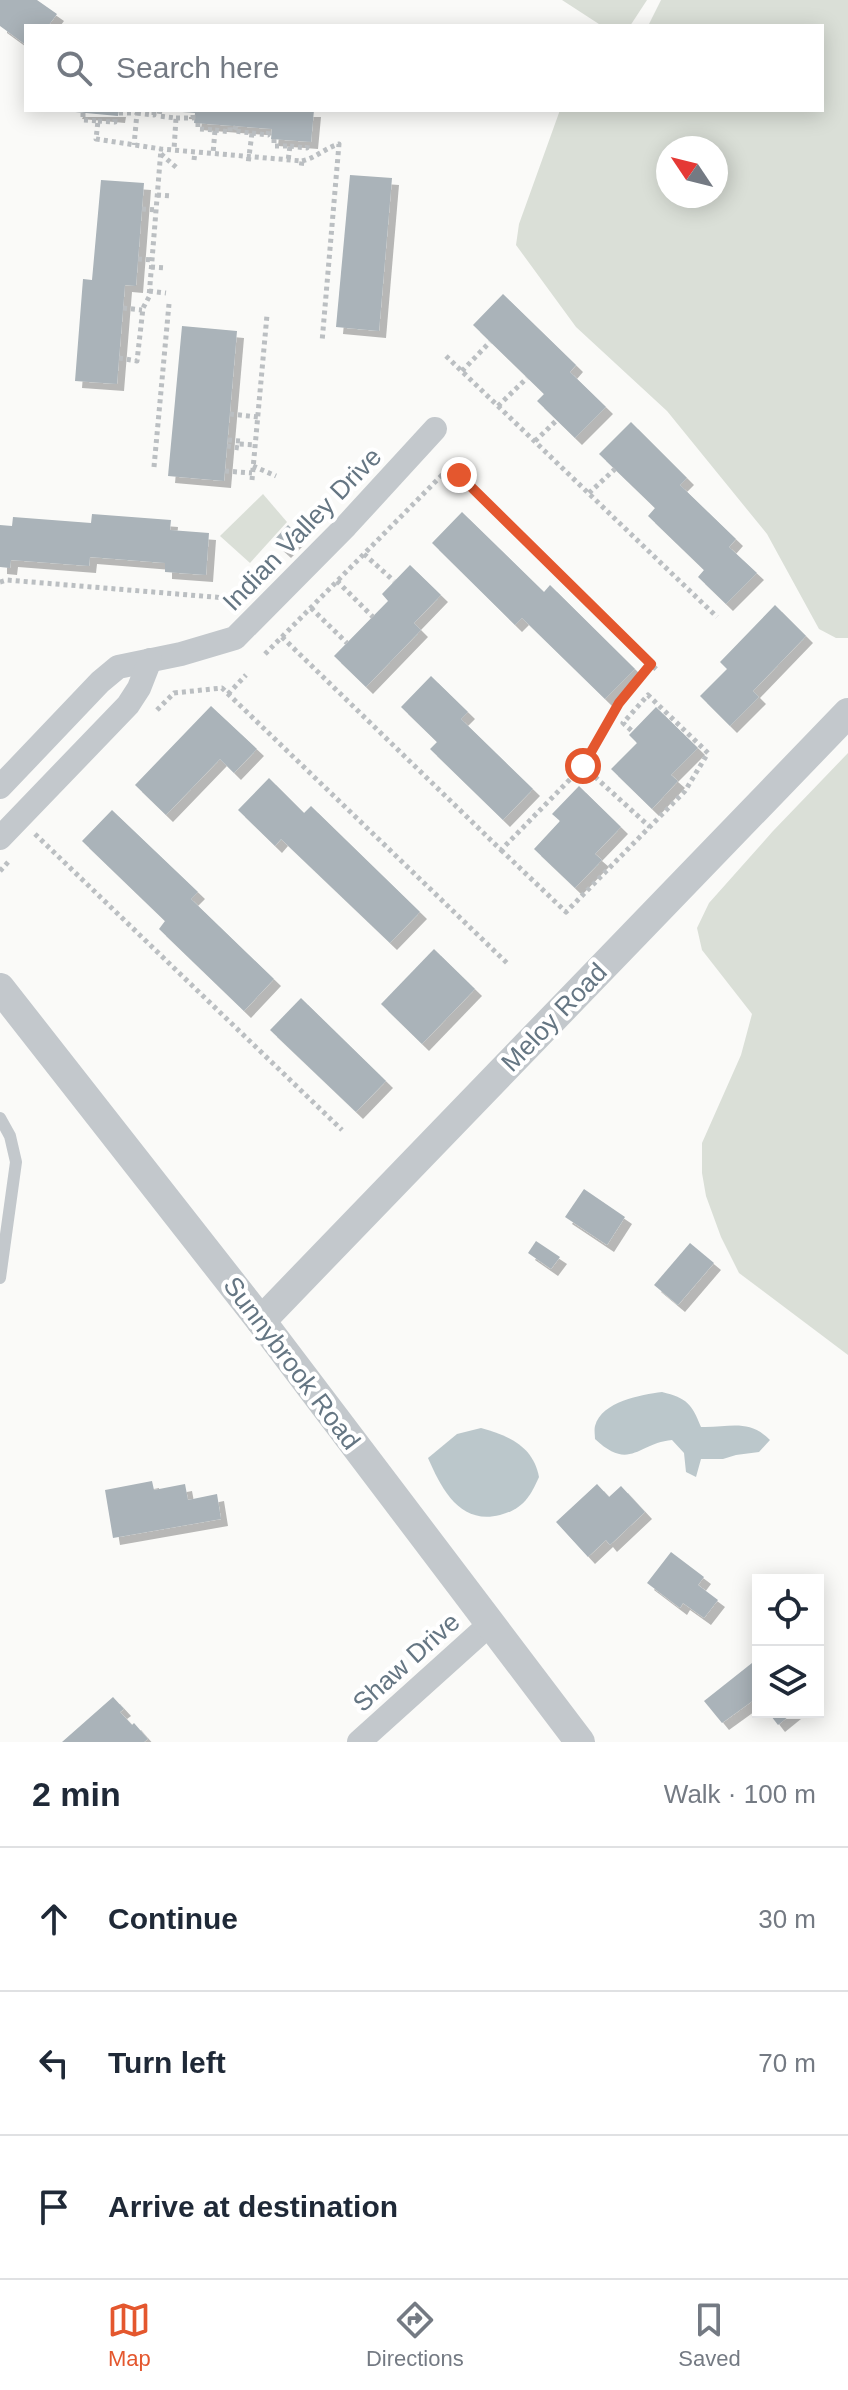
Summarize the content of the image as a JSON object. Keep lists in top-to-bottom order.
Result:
{
  "streets": {
    "street": [
      "Indian Valley Drive",
      "Meloy Road",
      "Sunnybrook Road",
      "Shaw Drive"
    ]
  },
  "crossings": [
    ["Meloy Road", "Sunnybrook Road"],
    ["Sunnybrook Road", "Shaw Drive"]
  ],
  "north": "top left",
  "page": {
    "search": "Search here",
    "heading": ["2 min", "Walk · 100 m"],
    "list": [
      ["Continue", "30 m"],
      ["Turn left", "70 m"],
      "Arrive at destination"
    ],
    "nav": ["Map", "Directions", "Saved"]
  }
}
